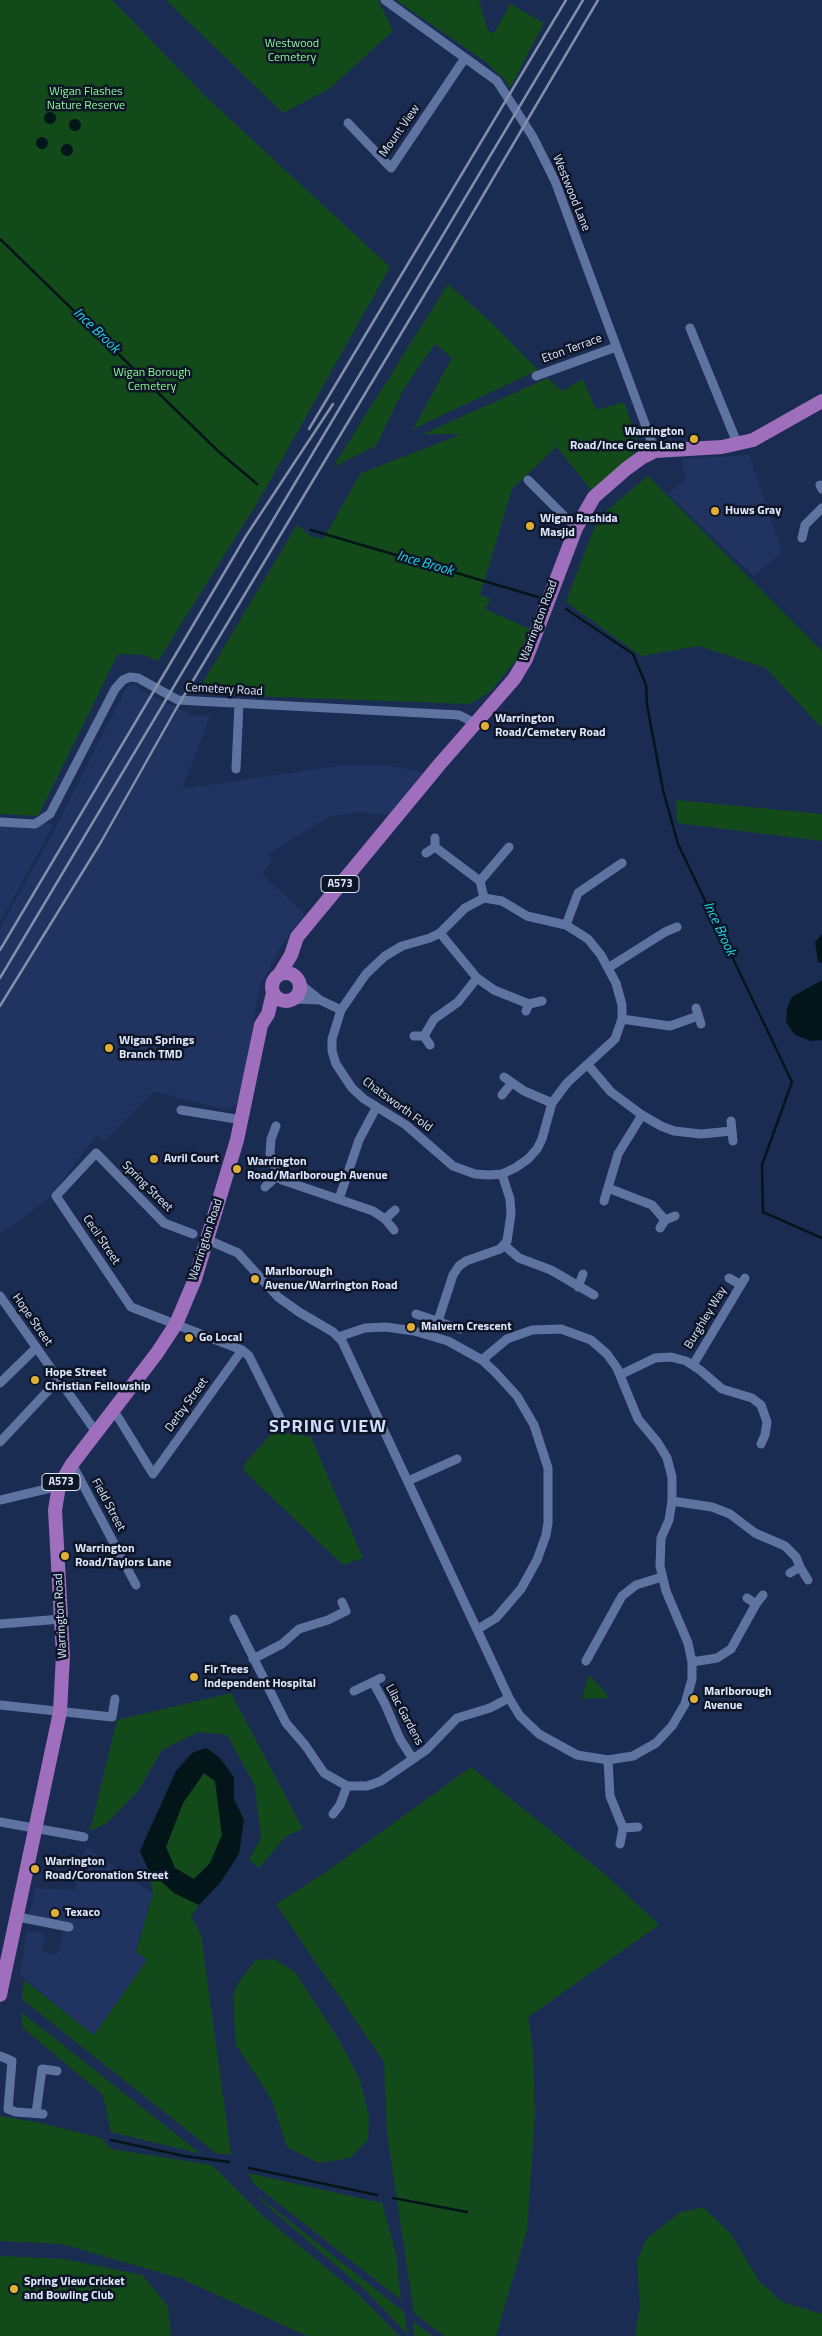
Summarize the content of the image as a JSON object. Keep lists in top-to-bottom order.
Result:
{
  "streets": {
    "main road": ["Warrington Road", "A573"],
    "street": [
      "Mount View",
      "Westwood Lane",
      "Eton Terrace",
      "Cemetery Road",
      "Chatsworth Fold",
      "Spring Street",
      "Cecil Street",
      "Burghley Way",
      "Hope Street",
      "Derby Street",
      "Field Street",
      "Lilac Gardens"
    ]
  },
  "crossings": [
    ["Mount View", "Westwood Lane"],
    ["Westwood Lane", "Eton Terrace"],
    ["Westwood Lane", "Warrington Road"],
    ["Warrington Road", "Cemetery Road"],
    ["Warrington Road", "A573"],
    ["Warrington Road", "Cecil Street"],
    ["Warrington Road", "Hope Street"],
    ["Warrington Road", "Derby Street"],
    ["Warrington Road", "Field Street"],
    ["Spring Street", "Cecil Street"]
  ],
  "districts": ["SPRING VIEW"],
  "water": ["Ince Brook"],
  "parks": ["Westwood Cemetery", "Wigan Flashes Nature Reserve", "Wigan Borough Cemetery"],
  "places": [
    "Warrington Road/Ince Green Lane",
    "Huws Gray",
    "Wigan Rashida Masjid",
    "Warrington Road/Cemetery Road",
    "Wigan Springs Branch TMD",
    "Avril Court",
    "Warrington Road/Marlborough Avenue",
    "Marlborough Avenue/Warrington Road",
    "Malvern Crescent",
    "Go Local",
    "Hope Street Christian Fellowship",
    "Warrington Road/Taylors Lane",
    "Fir Trees Independent Hospital",
    "Marlborough Avenue",
    "Warrington Road/Coronation Street",
    "Texaco",
    "Spring View Cricket and Bowling Club"
  ]
}
